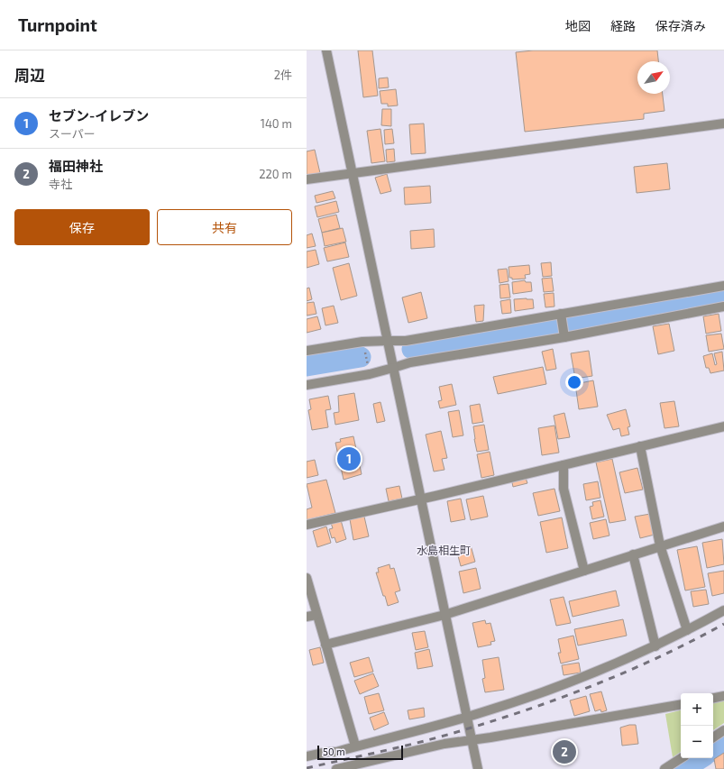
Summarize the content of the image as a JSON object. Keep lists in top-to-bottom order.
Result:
{
  "districts": ["水島相生町"],
  "scale_bar": "50 m",
  "north": "top right",
  "page": {
    "header": "Turnpoint",
    "nav": ["地図", "経路", "保存済み"],
    "heading": ["周辺", "2件"],
    "list": [
      {
        "mark": "1",
        "name": "セブン-イレブン",
        "note": "スーパー",
        "value": "140 m"
      },
      {
        "mark": "2",
        "name": "福田神社",
        "note": "寺社",
        "value": "220 m"
      }
    ],
    "buttons": ["保存", "共有"],
    "pins": ["1", "2"],
    "map_buttons": ["+", "−"],
    "scale": "50 m"
  }
}
